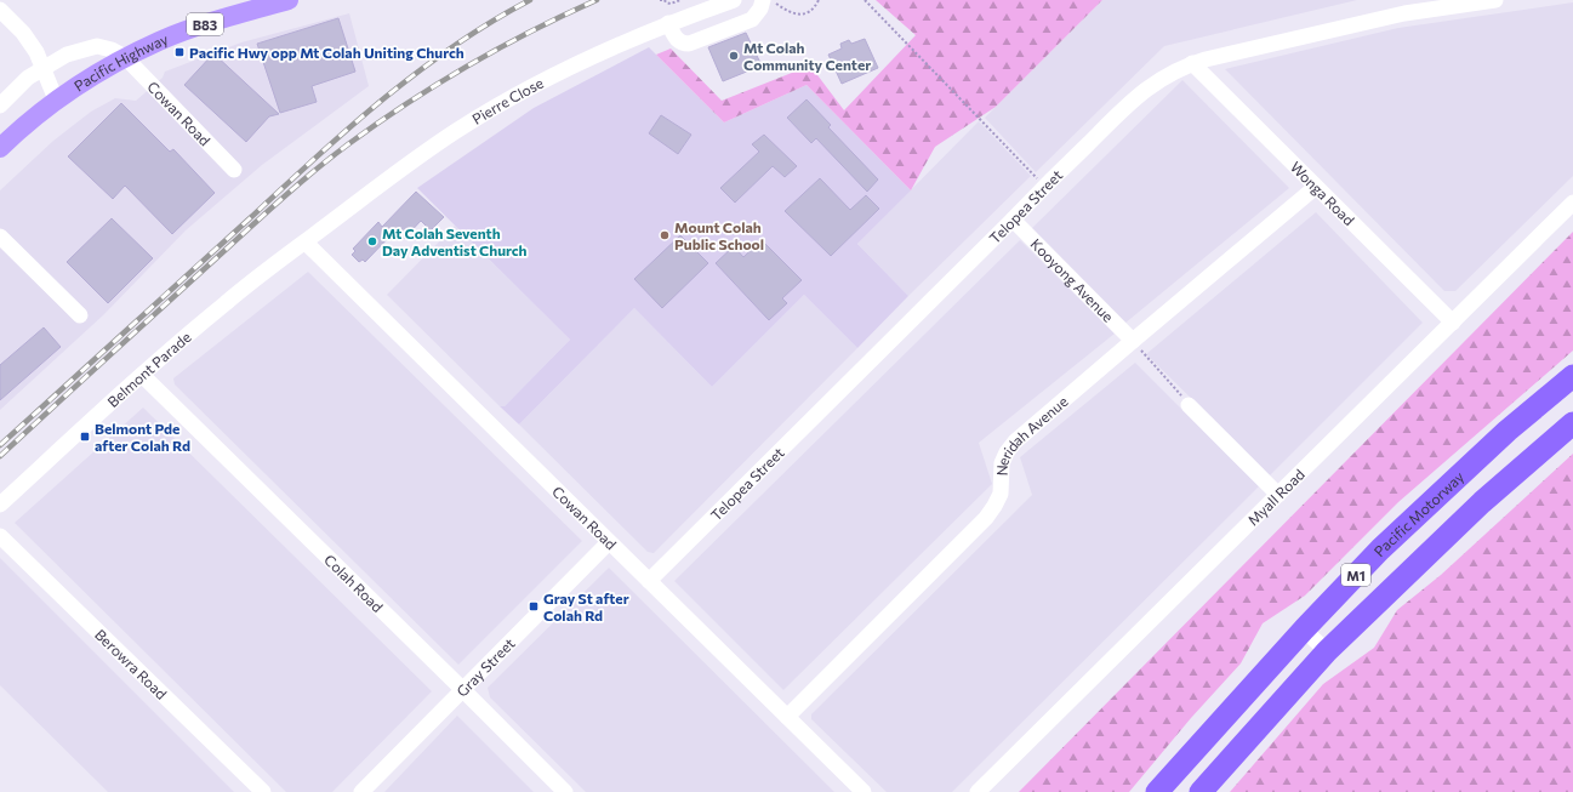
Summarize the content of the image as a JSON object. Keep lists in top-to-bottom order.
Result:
{
  "streets": {
    "highway": ["Pacific Motorway", "M1"],
    "main road": ["B83", "Pacific Highway"],
    "street": [
      "Pierre Close",
      "Cowan Road",
      "Wonga Road",
      "Telopea Street",
      "Kooyong Avenue",
      "Belmont Parade",
      "Neridah Avenue",
      "Myall Road",
      "Colah Road",
      "Berowra Road",
      "Gray Street"
    ]
  },
  "crossings": [
    ["Pacific Highway", "Cowan Road"],
    ["Pierre Close", "Cowan Road"],
    ["Pierre Close", "Belmont Parade"],
    ["Cowan Road", "Telopea Street"],
    ["Cowan Road", "Belmont Parade"],
    ["Cowan Road", "Neridah Avenue"],
    ["Cowan Road", "Gray Street"],
    ["Wonga Road", "Telopea Street"],
    ["Wonga Road", "Neridah Avenue"],
    ["Wonga Road", "Myall Road"],
    ["Telopea Street", "Kooyong Avenue"],
    ["Kooyong Avenue", "Neridah Avenue"],
    ["Belmont Parade", "Colah Road"],
    ["Colah Road", "Gray Street"]
  ],
  "places": {
    "transit": ["Pacific Hwy opp Mt Colah Uniting Church", "Belmont Pde after Colah Rd", "Gray St after Colah Rd"],
    "other": ["Mt Colah Community Center", "Mount Colah Public School", "Mt Colah Seventh Day Adventist Church"]
  }
}
